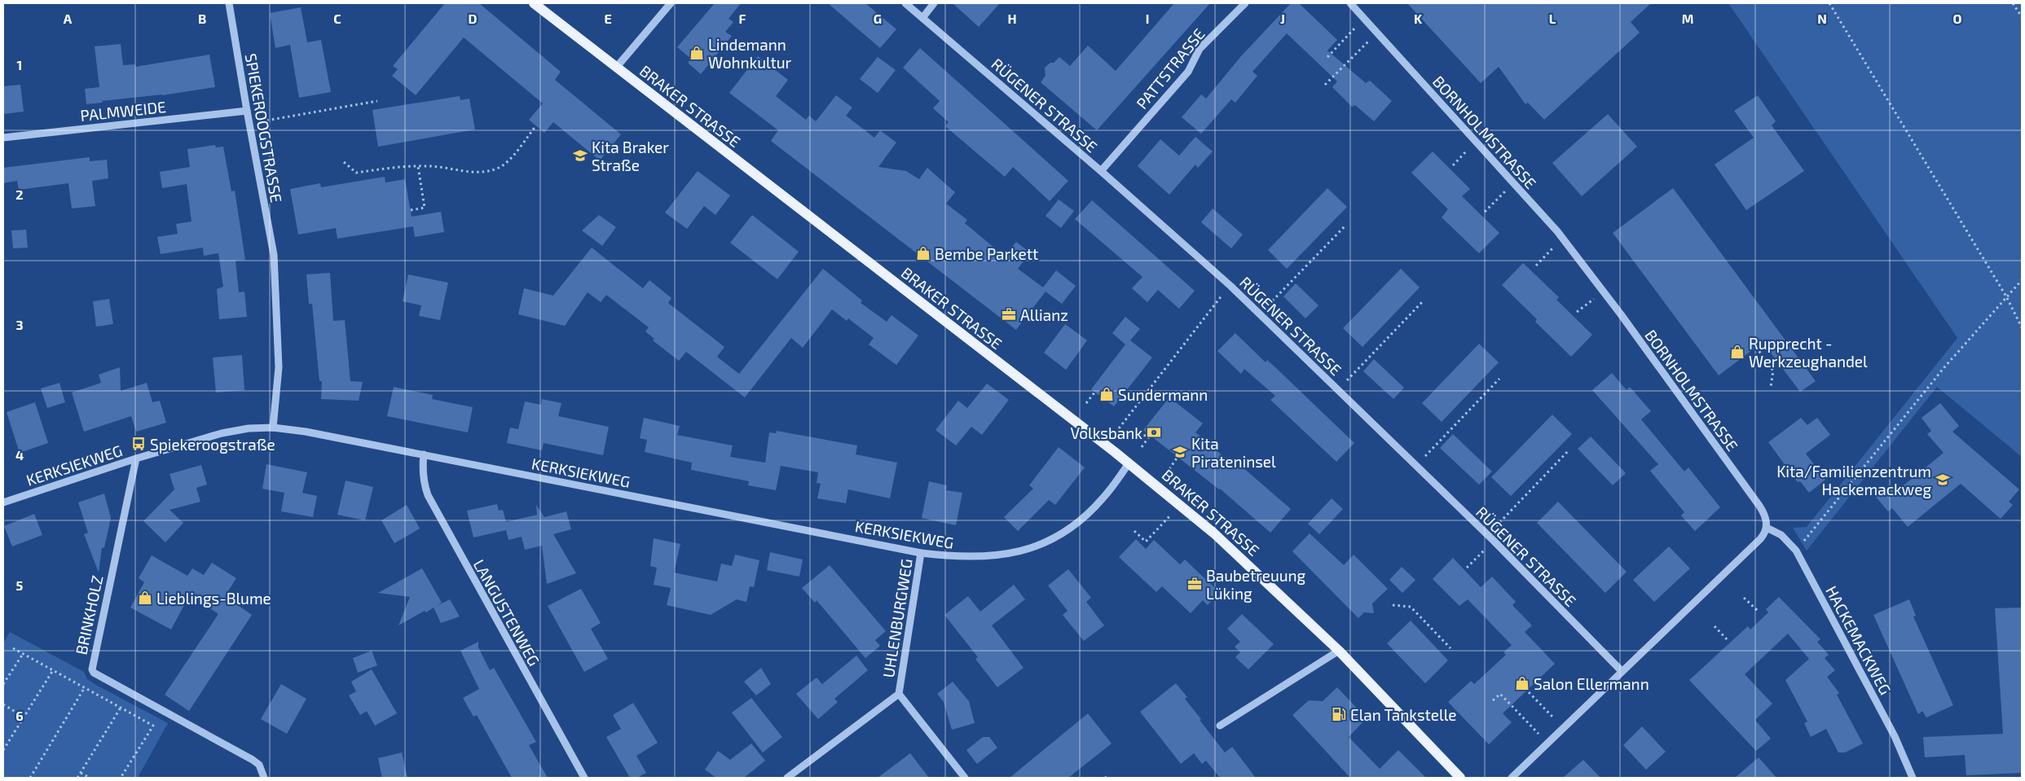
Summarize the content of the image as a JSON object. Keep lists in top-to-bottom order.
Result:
{
  "streets": {
    "main road": ["BRAKER STRASSE"],
    "street": [
      "PATTSTRASSE",
      "RÜGENER STRASSE",
      "PALMWEIDE",
      "SPIEKEROOGSTRASSE",
      "BORNHOLMSTRASSE",
      "KERKSIEKWEG",
      "LANGUSTENWEG",
      "BRINKHOLZ",
      "UHLENBURGWEG",
      "HACKEMACKWEG"
    ]
  },
  "crossings": [
    ["PATTSTRASSE", "RÜGENER STRASSE"],
    ["BRAKER STRASSE", "KERKSIEKWEG"],
    ["PALMWEIDE", "SPIEKEROOGSTRASSE"],
    ["SPIEKEROOGSTRASSE", "KERKSIEKWEG"],
    ["BORNHOLMSTRASSE", "HACKEMACKWEG"],
    ["KERKSIEKWEG", "LANGUSTENWEG"],
    ["KERKSIEKWEG", "BRINKHOLZ"],
    ["KERKSIEKWEG", "UHLENBURGWEG"]
  ],
  "places": {
    "shop": [
      "Lindemann Wohnkultur",
      "Bembe Parkett",
      "Rupprecht - Werkzeughandel",
      "Sundermann",
      "Lieblings-Blume",
      "Salon Ellermann"
    ],
    "school or university": ["Kita Braker Straße", "Kita Pirateninsel", "Kita/Familienzentrum Hackemackweg"],
    "office": ["Allianz", "Baubetreuung Lüking"],
    "bank": ["Volksbank"],
    "bus stop": ["Spiekeroogstraße"],
    "fuel station": ["Elan Tankstelle"]
  },
  "grid": {
    "columns": [
      "A",
      "B",
      "C",
      "D",
      "E",
      "F",
      "G",
      "H",
      "I",
      "J",
      "K",
      "L",
      "M",
      "N",
      "O"
    ],
    "rows": [
      "1",
      "2",
      "3",
      "4",
      "5",
      "6"
    ]
  }
}
